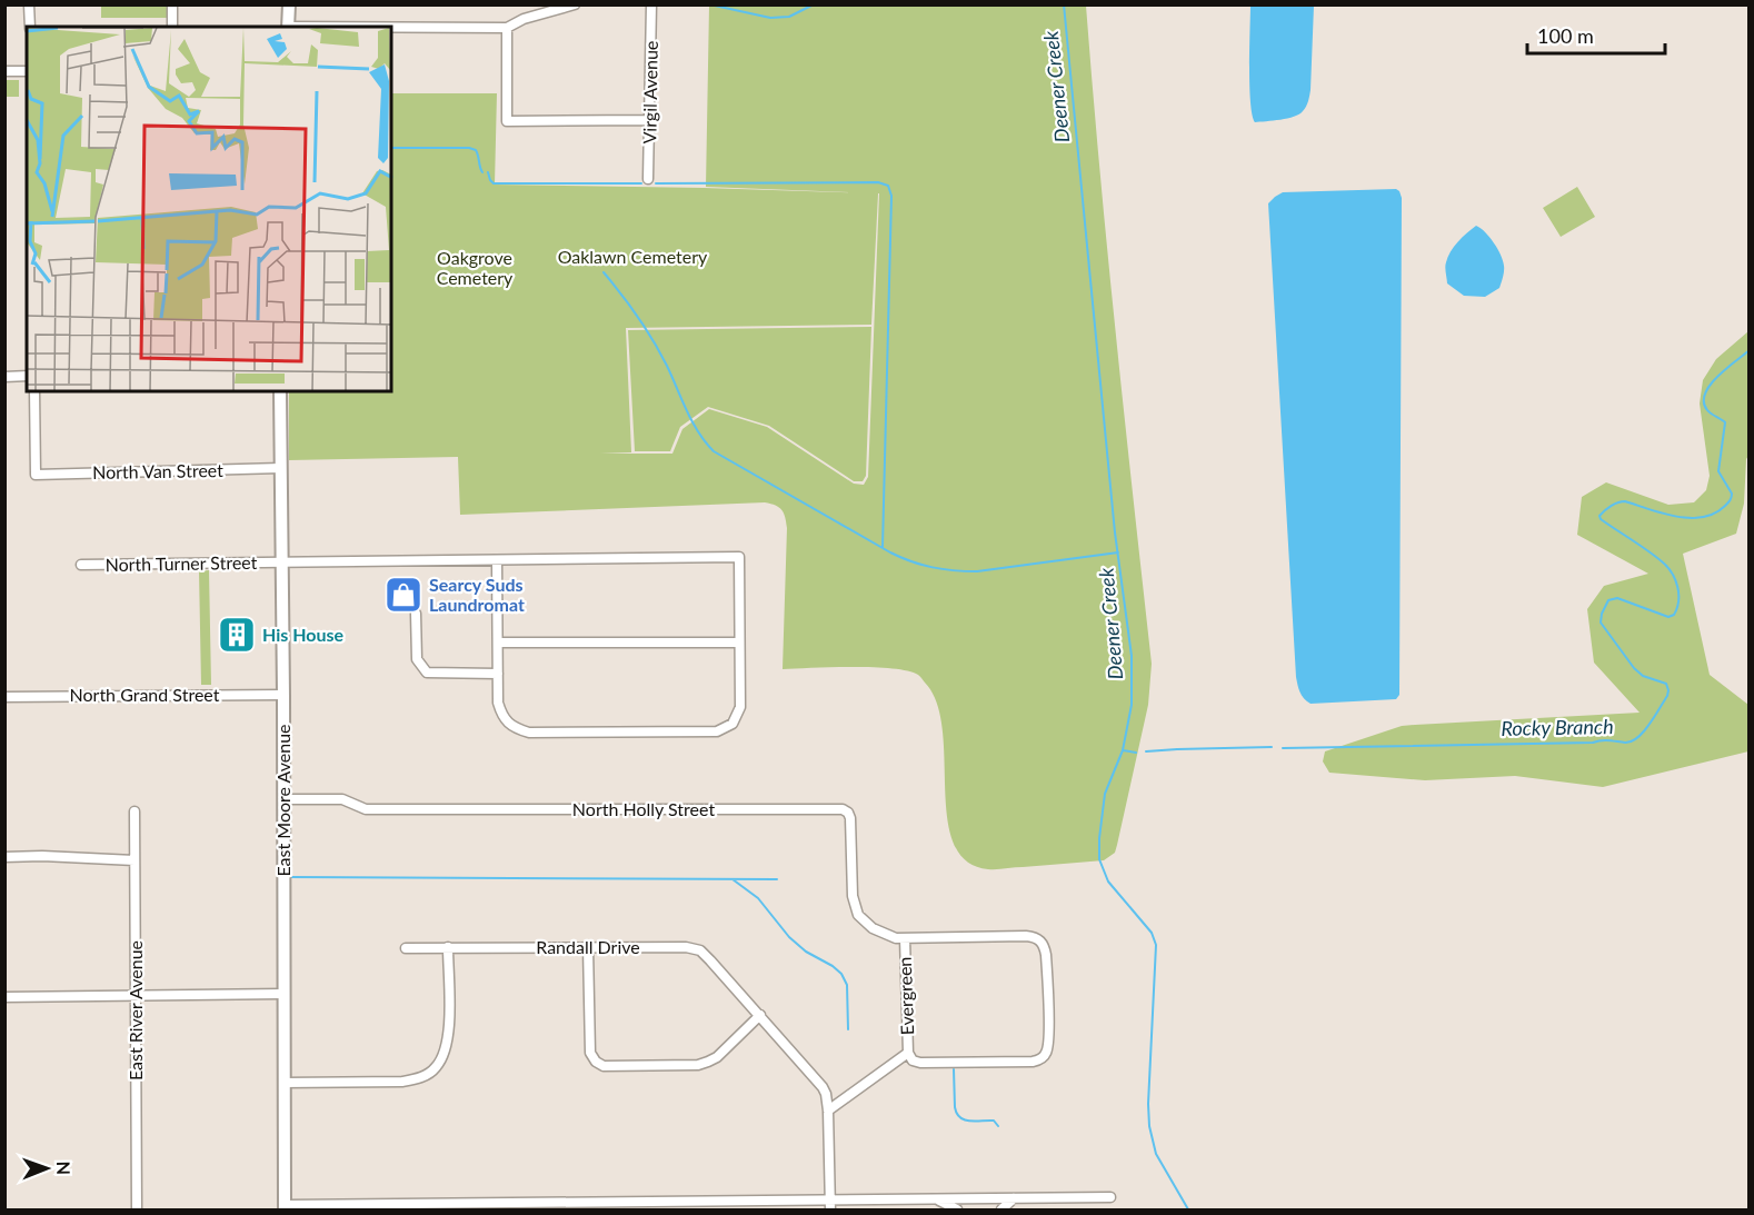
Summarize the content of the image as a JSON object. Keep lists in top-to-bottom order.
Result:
{
  "streets": {
    "street": [
      "Virgil Avenue",
      "North Van Street",
      "North Turner Street",
      "North Grand Street",
      "East Moore Avenue",
      "North Holly Street",
      "Randall Drive",
      "Evergreen",
      "East River Avenue"
    ]
  },
  "crossings": [
    ["North Van Street", "East Moore Avenue"],
    ["North Turner Street", "East Moore Avenue"],
    ["North Grand Street", "East Moore Avenue"],
    ["East Moore Avenue", "North Holly Street"],
    ["North Holly Street", "Evergreen"]
  ],
  "water": ["Deener Creek", "Rocky Branch"],
  "parks": ["Oaklawn Cemetery", "Oakgrove Cemetery"],
  "places": {
    "shop": ["Searcy Suds Laundromat"],
    "building": ["His House"]
  },
  "scale_bar": "100 m",
  "north": "right"
}
